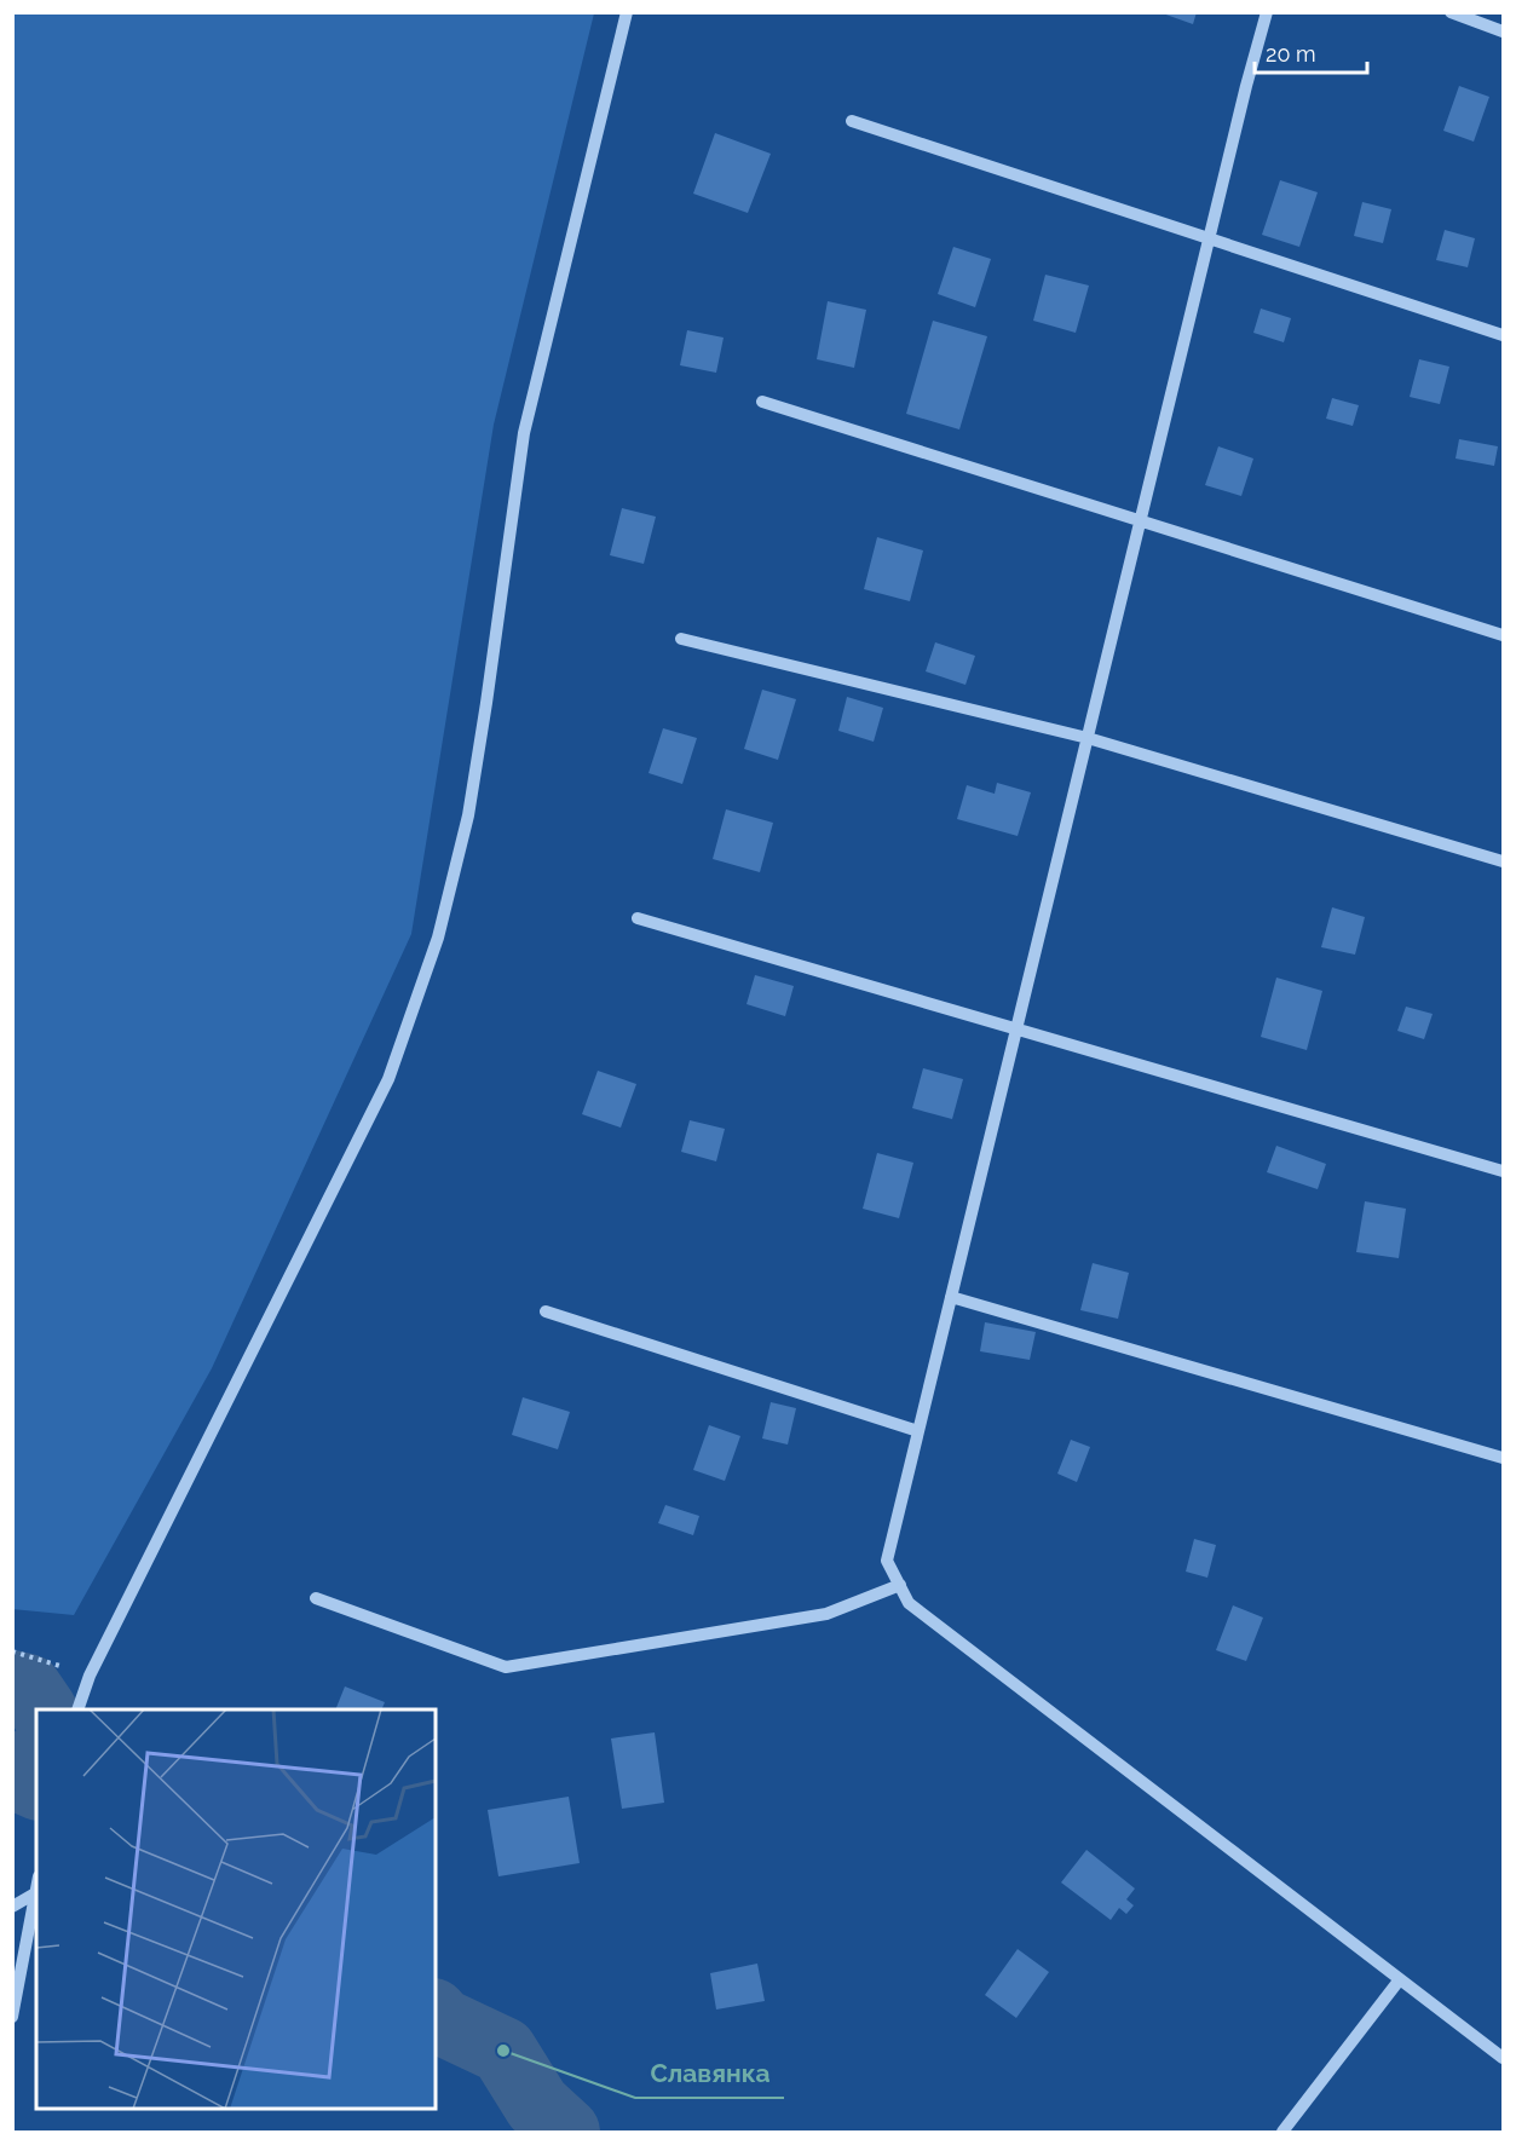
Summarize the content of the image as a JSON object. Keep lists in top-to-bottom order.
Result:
{
  "places": ["Славянка"],
  "scale_bar": "20 m"
}
